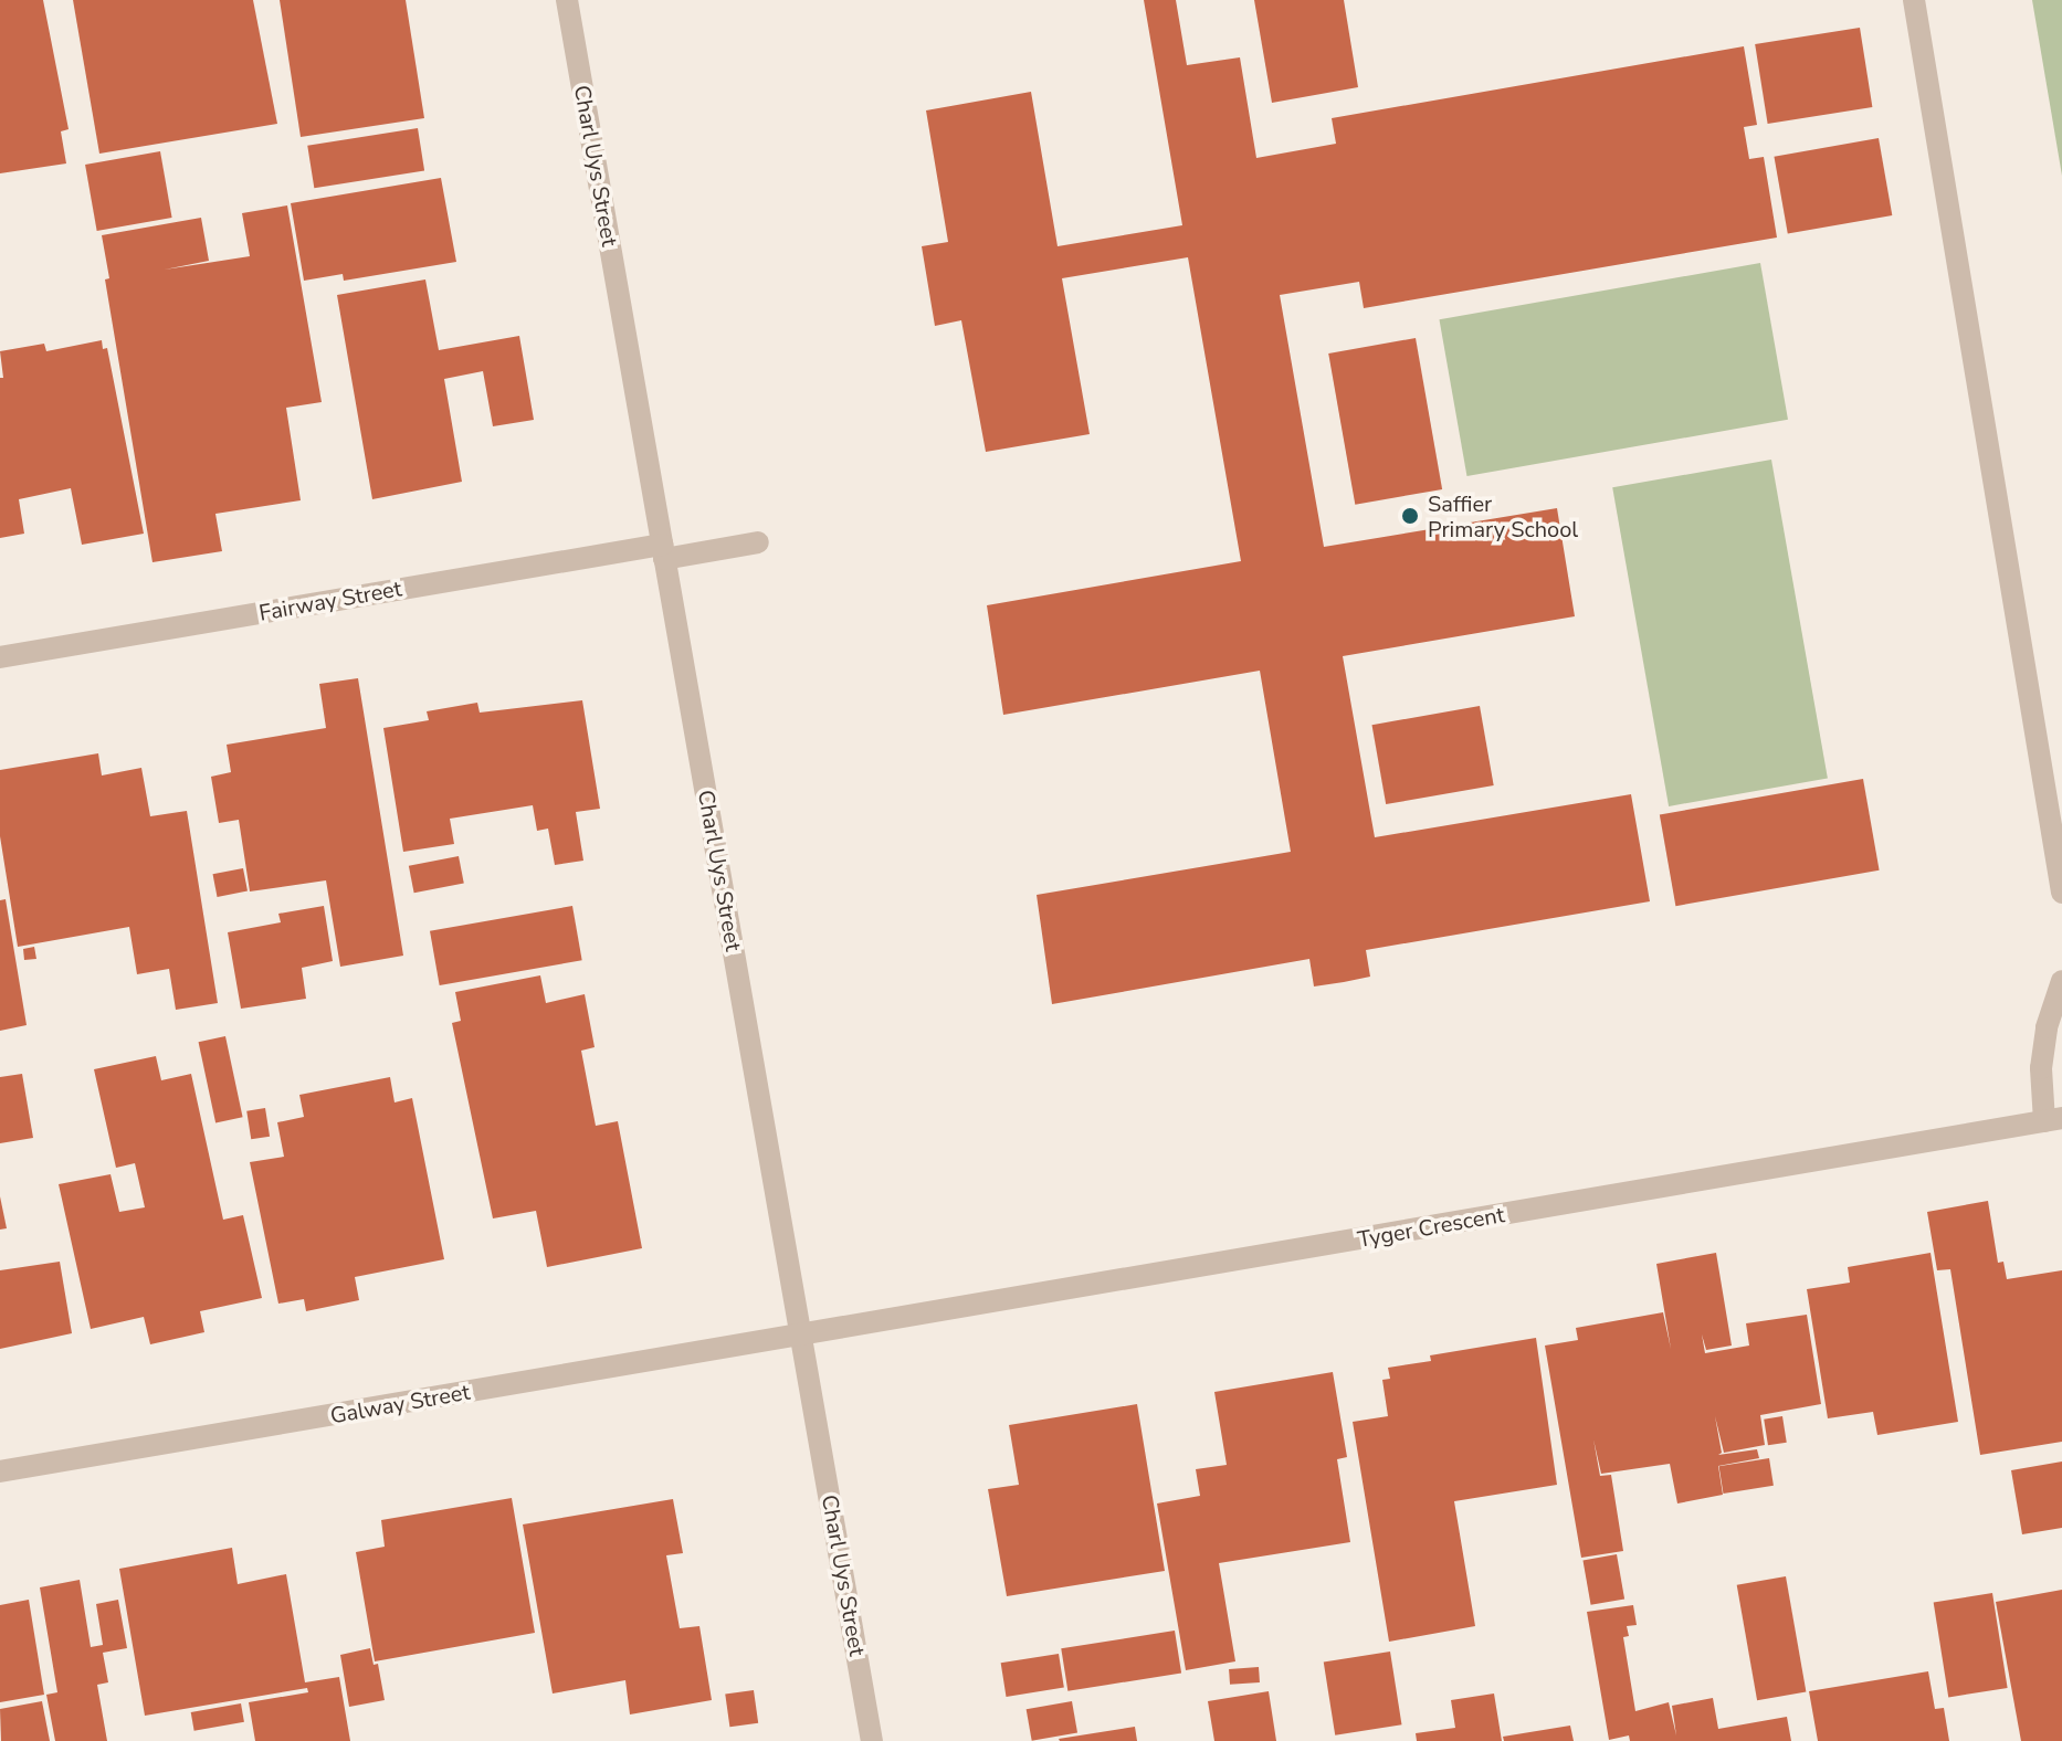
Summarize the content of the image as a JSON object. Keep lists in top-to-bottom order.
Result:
{
  "streets": {
    "street": [
      "Charl Uys Street",
      "Fairway Street",
      "Tyger Crescent",
      "Galway Street"
    ]
  },
  "crossings": [
    ["Charl Uys Street", "Fairway Street"],
    ["Charl Uys Street", "Tyger Crescent"],
    ["Charl Uys Street", "Galway Street"],
    ["Tyger Crescent", "Galway Street"]
  ],
  "places": ["Saffier Primary School"]
}
